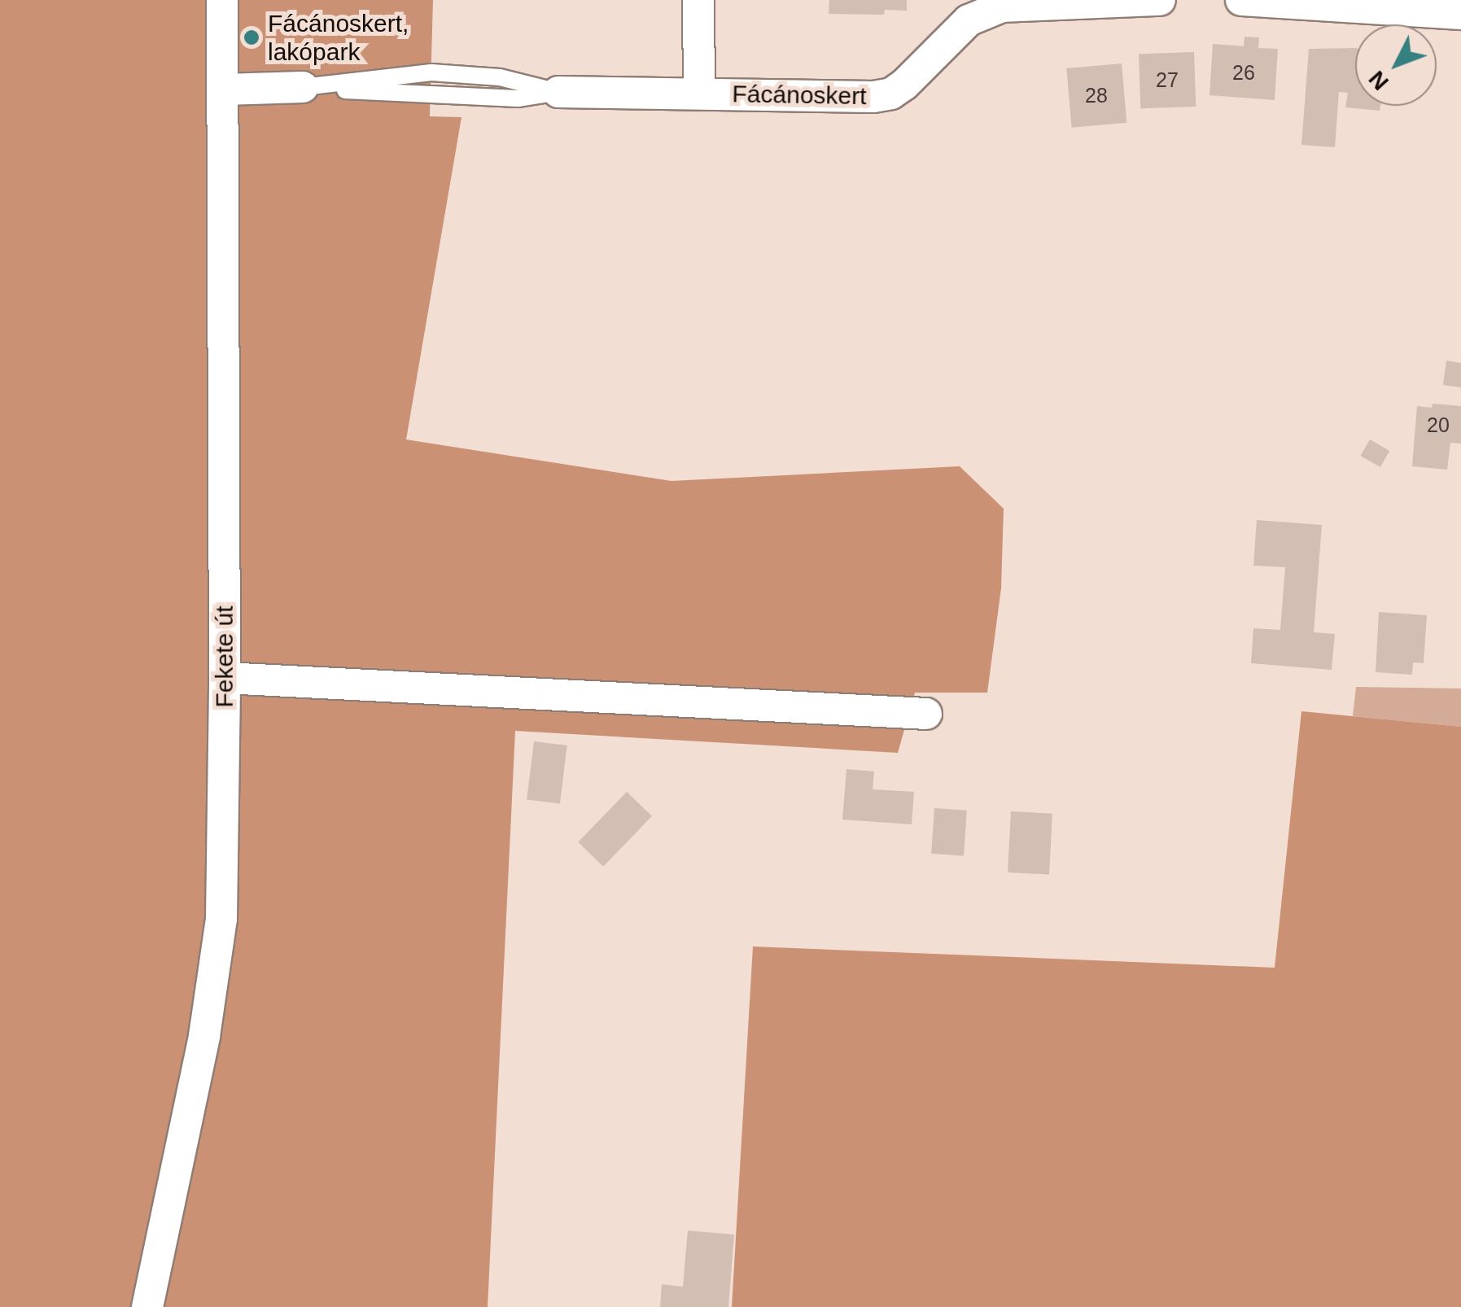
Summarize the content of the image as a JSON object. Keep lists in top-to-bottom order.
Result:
{
  "streets": {
    "street": ["Fácánoskert", "Fekete út"]
  },
  "crossings": [
    ["Fácánoskert", "Fekete út"]
  ],
  "places": ["Fácánoskert, lakópark"],
  "house_numbers": [
    "26",
    "27",
    "28",
    "20"
  ],
  "north": "bottom left"
}
